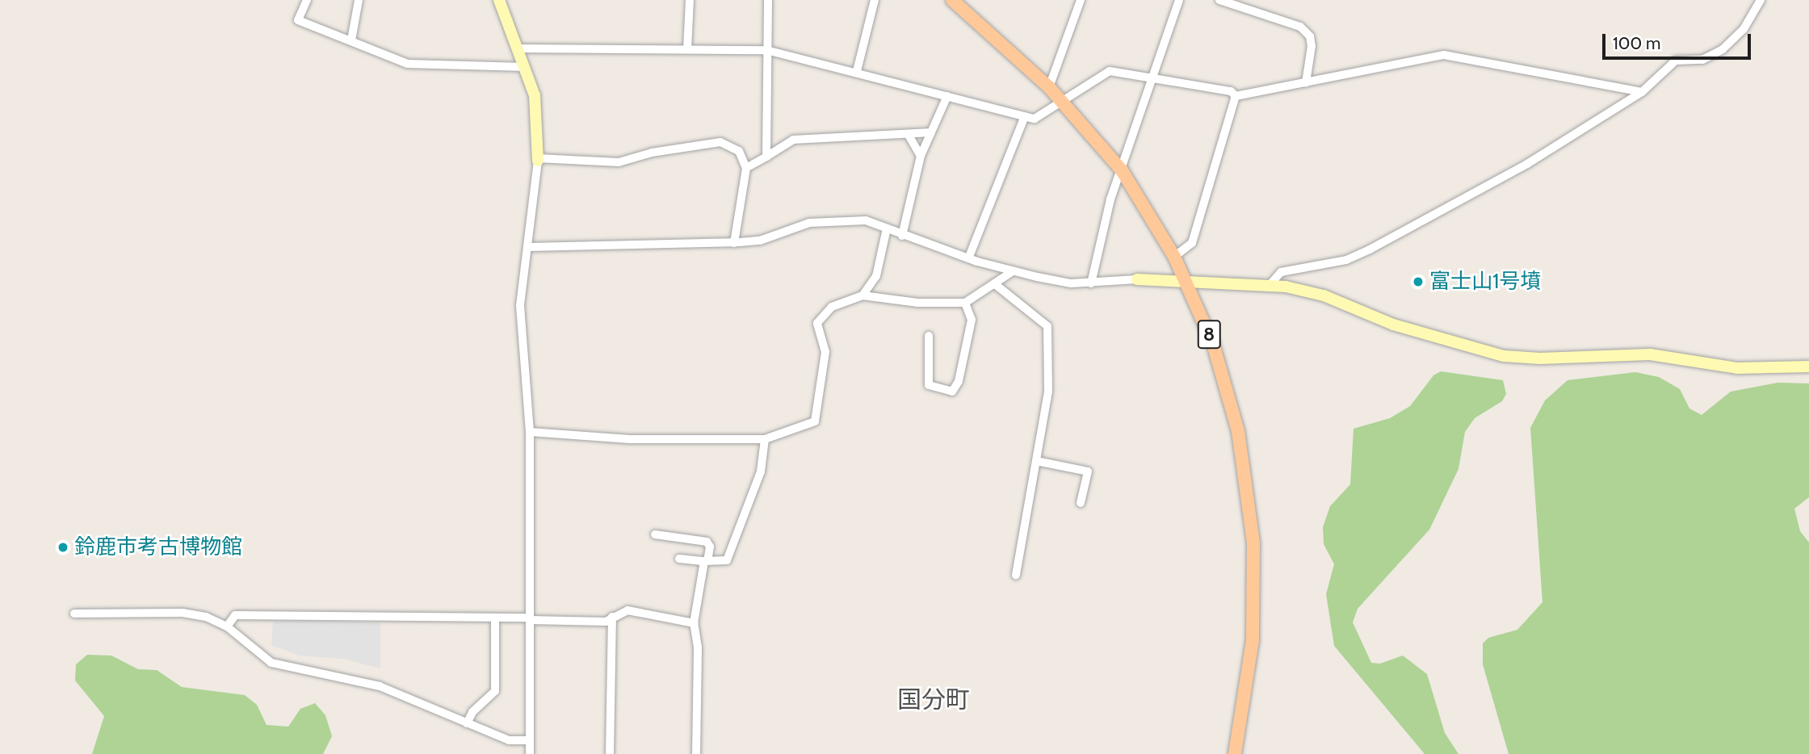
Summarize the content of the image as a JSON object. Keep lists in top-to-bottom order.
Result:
{
  "streets": {
    "main road": ["8"]
  },
  "districts": ["国分町"],
  "places": ["富士山1号墳", "鈴鹿市考古博物館"],
  "scale_bar": "100 m"
}
